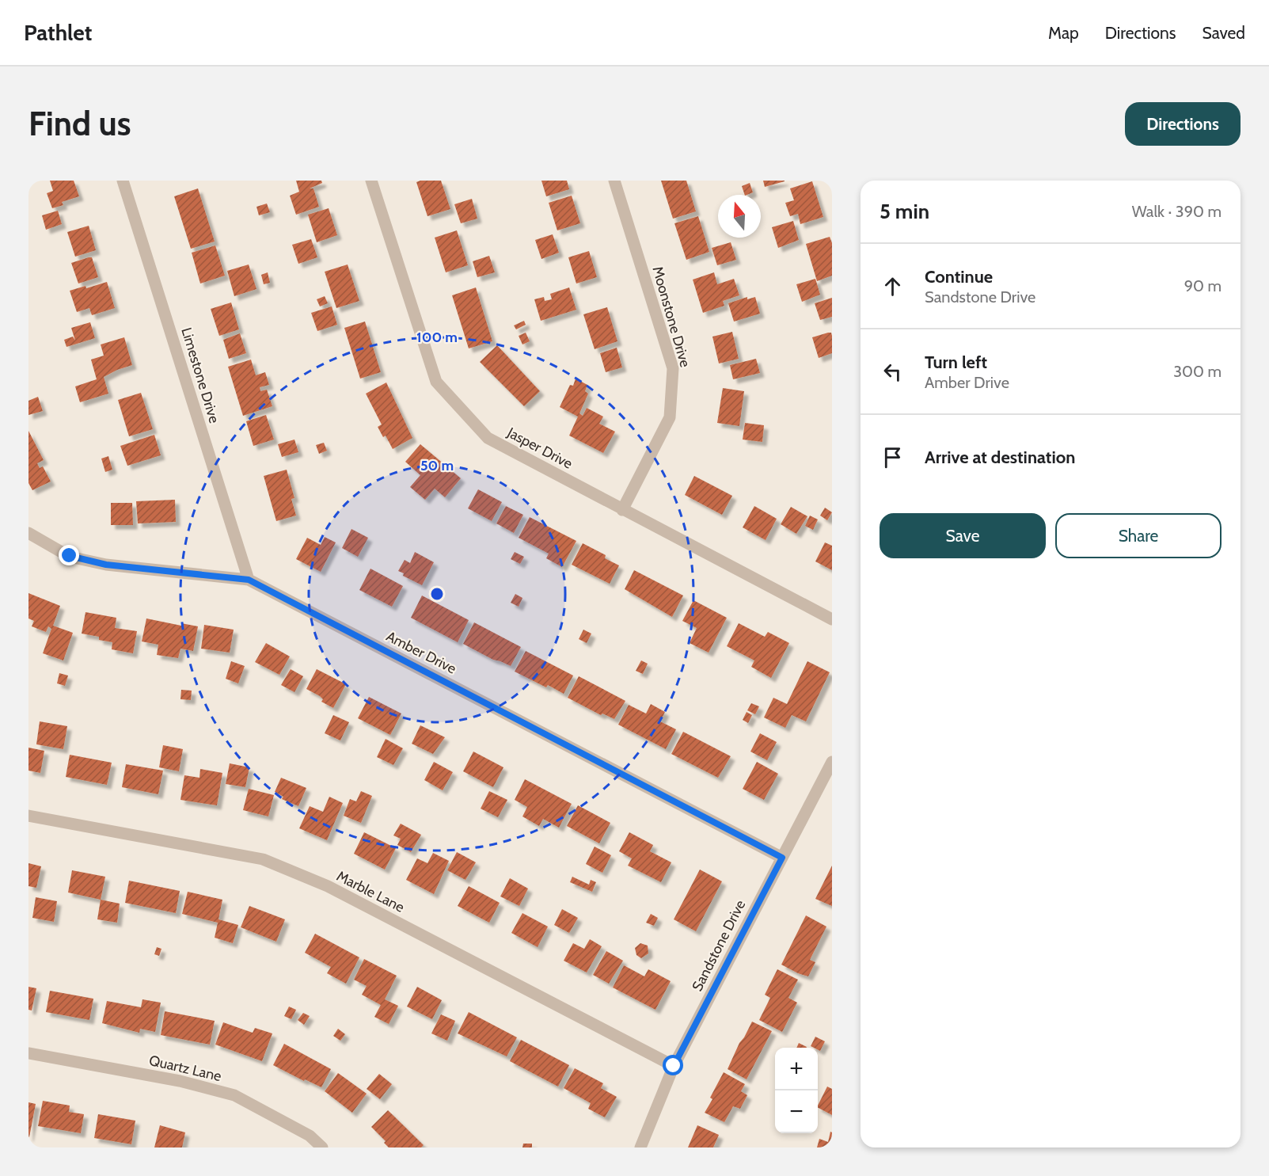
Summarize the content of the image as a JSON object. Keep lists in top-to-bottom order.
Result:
{
  "streets": {
    "street": [
      "Moonstone Drive",
      "Limestone Drive",
      "Jasper Drive",
      "Amber Drive",
      "Marble Lane",
      "Sandstone Drive",
      "Quartz Lane"
    ]
  },
  "crossings": [
    ["Moonstone Drive", "Jasper Drive"],
    ["Limestone Drive", "Amber Drive"],
    ["Amber Drive", "Sandstone Drive"],
    ["Marble Lane", "Sandstone Drive"]
  ],
  "north": "top",
  "page": {
    "header": "Pathlet",
    "nav": ["Map", "Directions", "Saved"],
    "buttons": [
      "Directions",
      ["Save", "Share"]
    ],
    "title": "Find us",
    "heading": ["5 min", "Walk · 390 m"],
    "list": [
      ["Continue", "Sandstone Drive", "90 m"],
      ["Turn left", "Amber Drive", "300 m"],
      "Arrive at destination"
    ],
    "map_buttons": ["+", "−"]
  },
  "rings": ["100 m", "50 m"]
}
